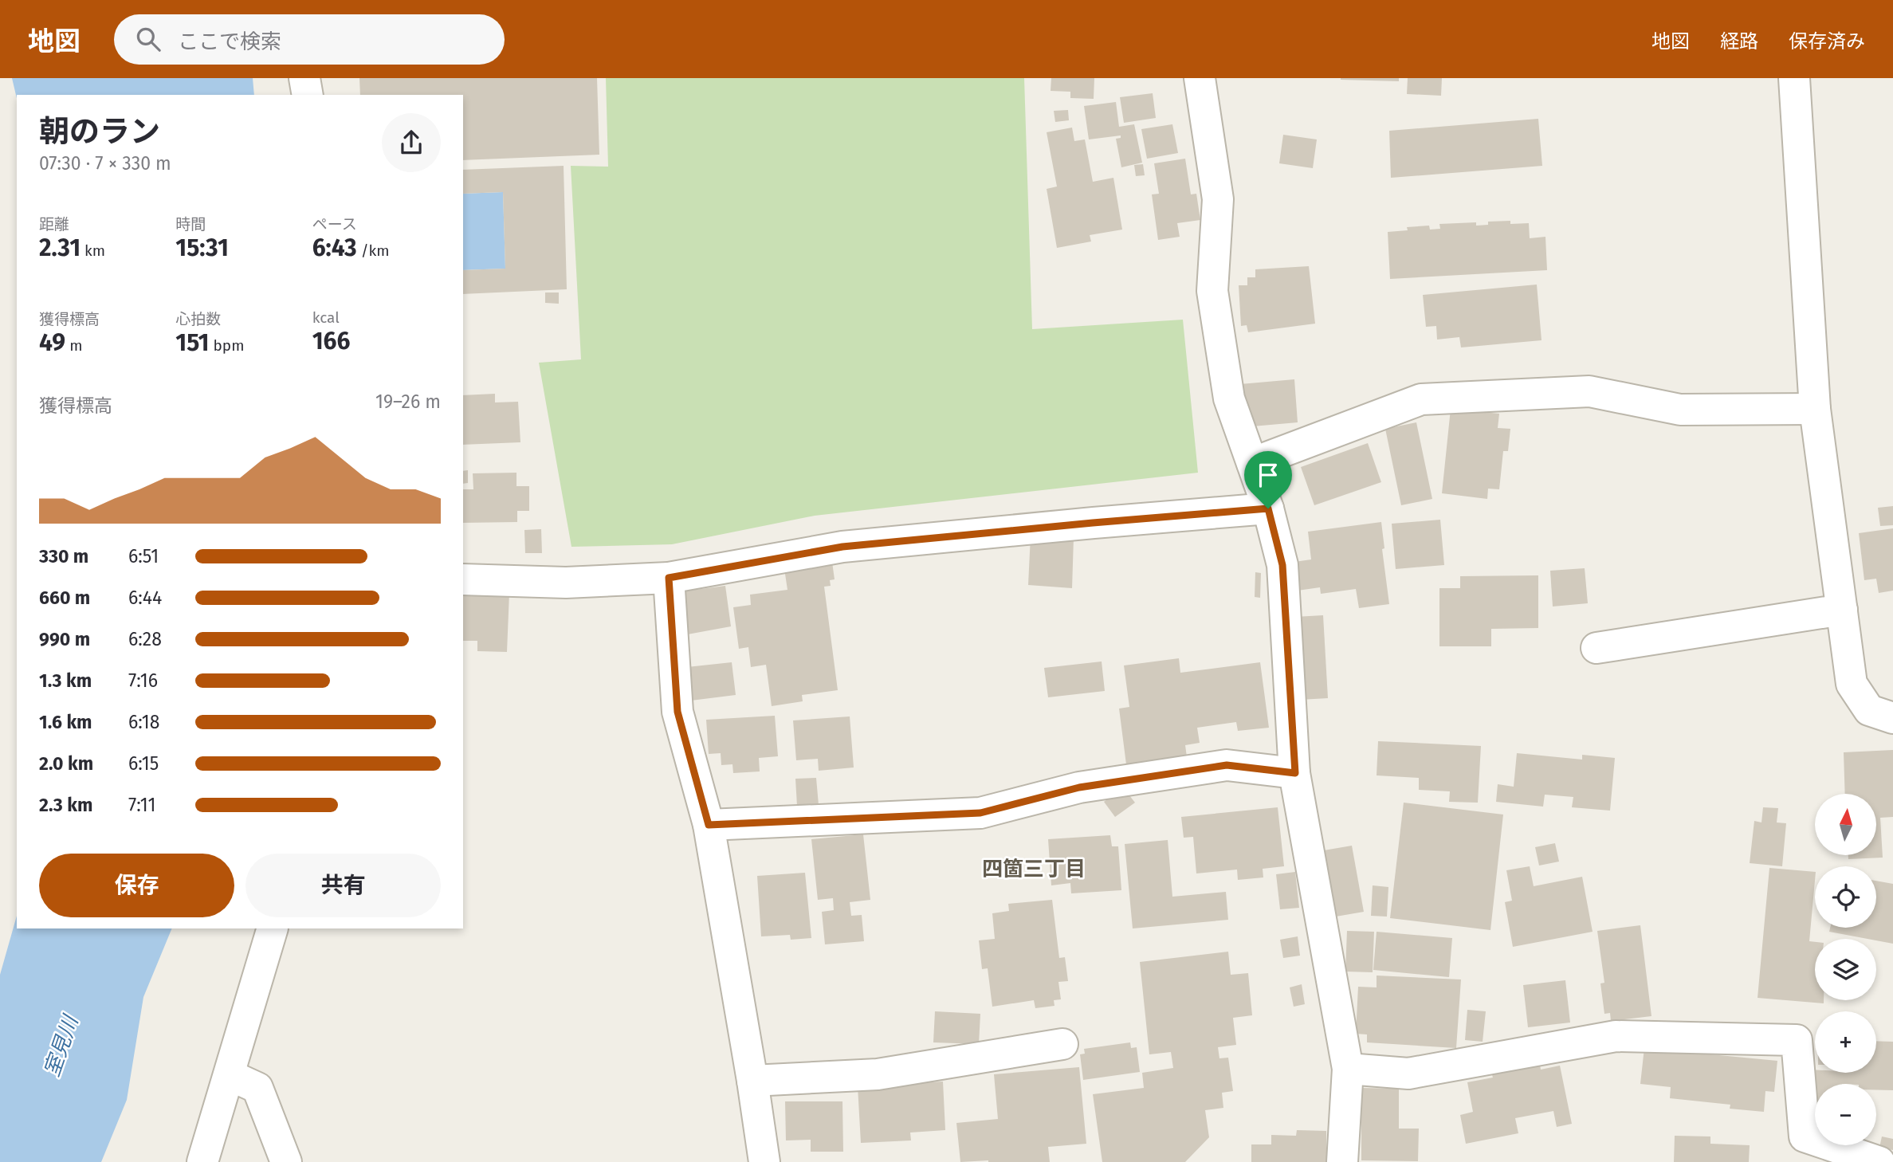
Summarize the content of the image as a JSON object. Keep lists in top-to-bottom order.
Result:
{
  "districts": ["四箇三丁目"],
  "water": ["室見川"],
  "north": "top",
  "page": {
    "header": "地図",
    "search": "ここで検索",
    "nav": ["地図", "経路", "保存済み"],
    "heading": ["朝のラン", "07:30 · 7 × 330 m"],
    "stats": [
      ["距離", "2.31 km"],
      ["時間", "15:31"],
      ["ペース", "6:43 /km"],
      ["獲得標高", "49 m"],
      ["心拍数", "151 bpm"],
      ["kcal", "166"]
    ],
    "chart": ["獲得標高", "19–26 m"],
    "list": [
      {
        "name": "330 m",
        "note": "6:51"
      },
      {
        "name": "660 m",
        "note": "6:44"
      },
      {
        "name": "990 m",
        "note": "6:28"
      },
      {
        "name": "1.3 km",
        "note": "7:16"
      },
      {
        "name": "1.6 km",
        "note": "6:18"
      },
      {
        "name": "2.0 km",
        "note": "6:15"
      },
      {
        "name": "2.3 km",
        "note": "7:11"
      }
    ],
    "map_buttons": ["+", "−"],
    "buttons": ["保存", "共有"]
  }
}
